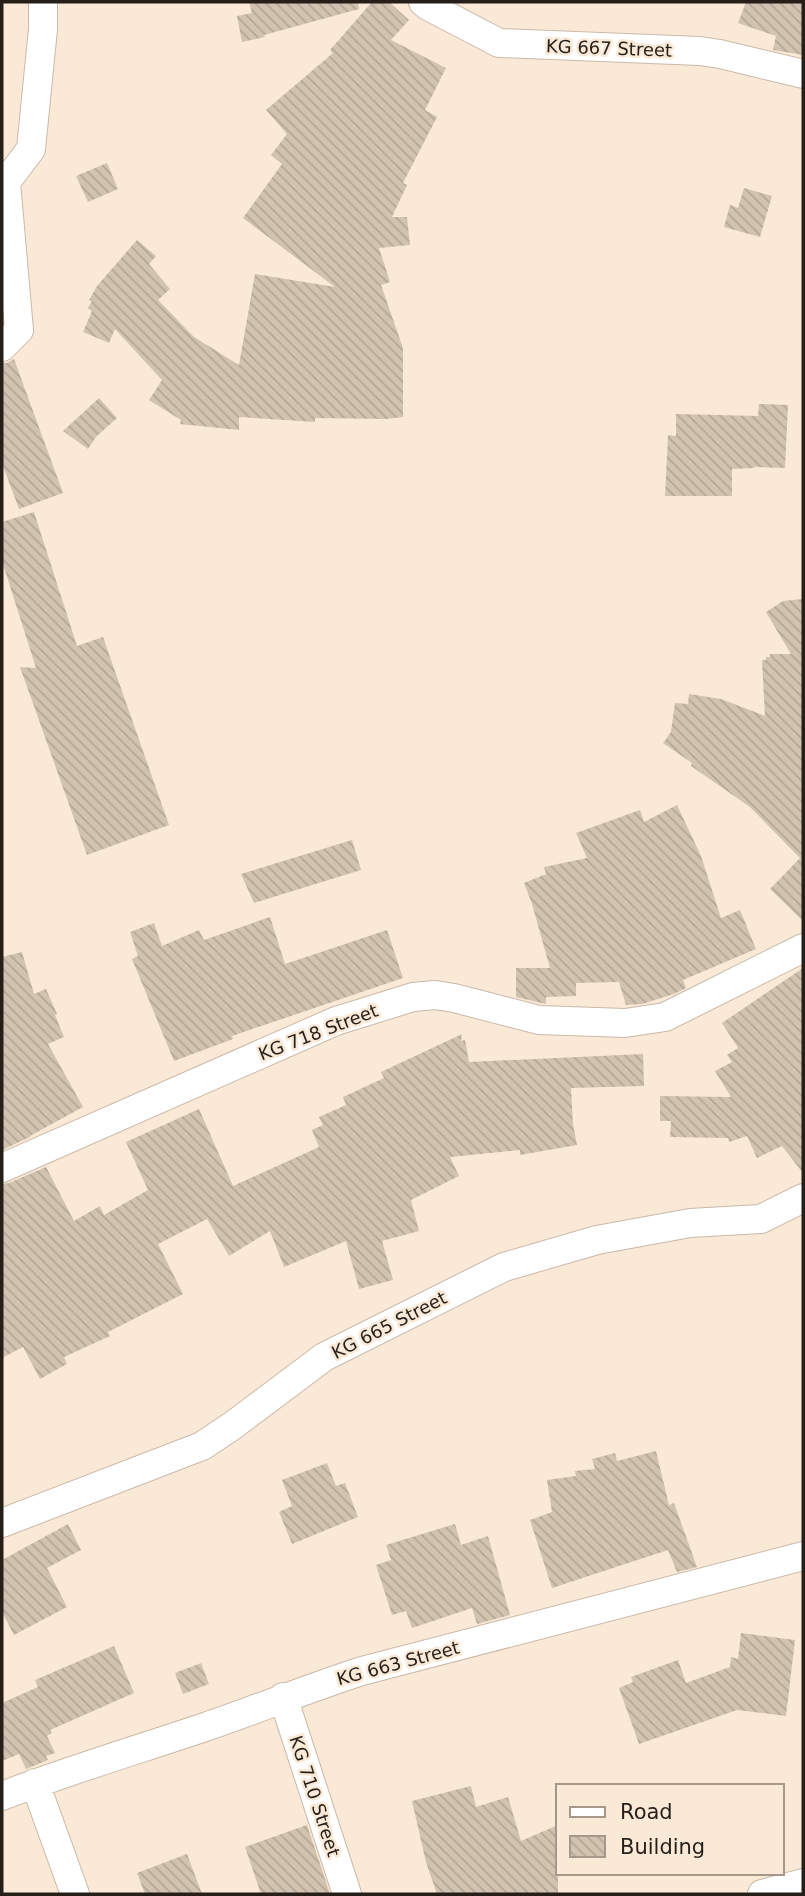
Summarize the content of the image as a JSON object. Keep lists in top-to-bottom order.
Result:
{
  "streets": {
    "street": [
      "KG 667 Street",
      "KG 718 Street",
      "KG 665 Street",
      "KG 663 Street",
      "KG 710 Street"
    ]
  },
  "crossings": [
    ["KG 663 Street", "KG 710 Street"]
  ],
  "legend": ["Road", "Building"]
}
